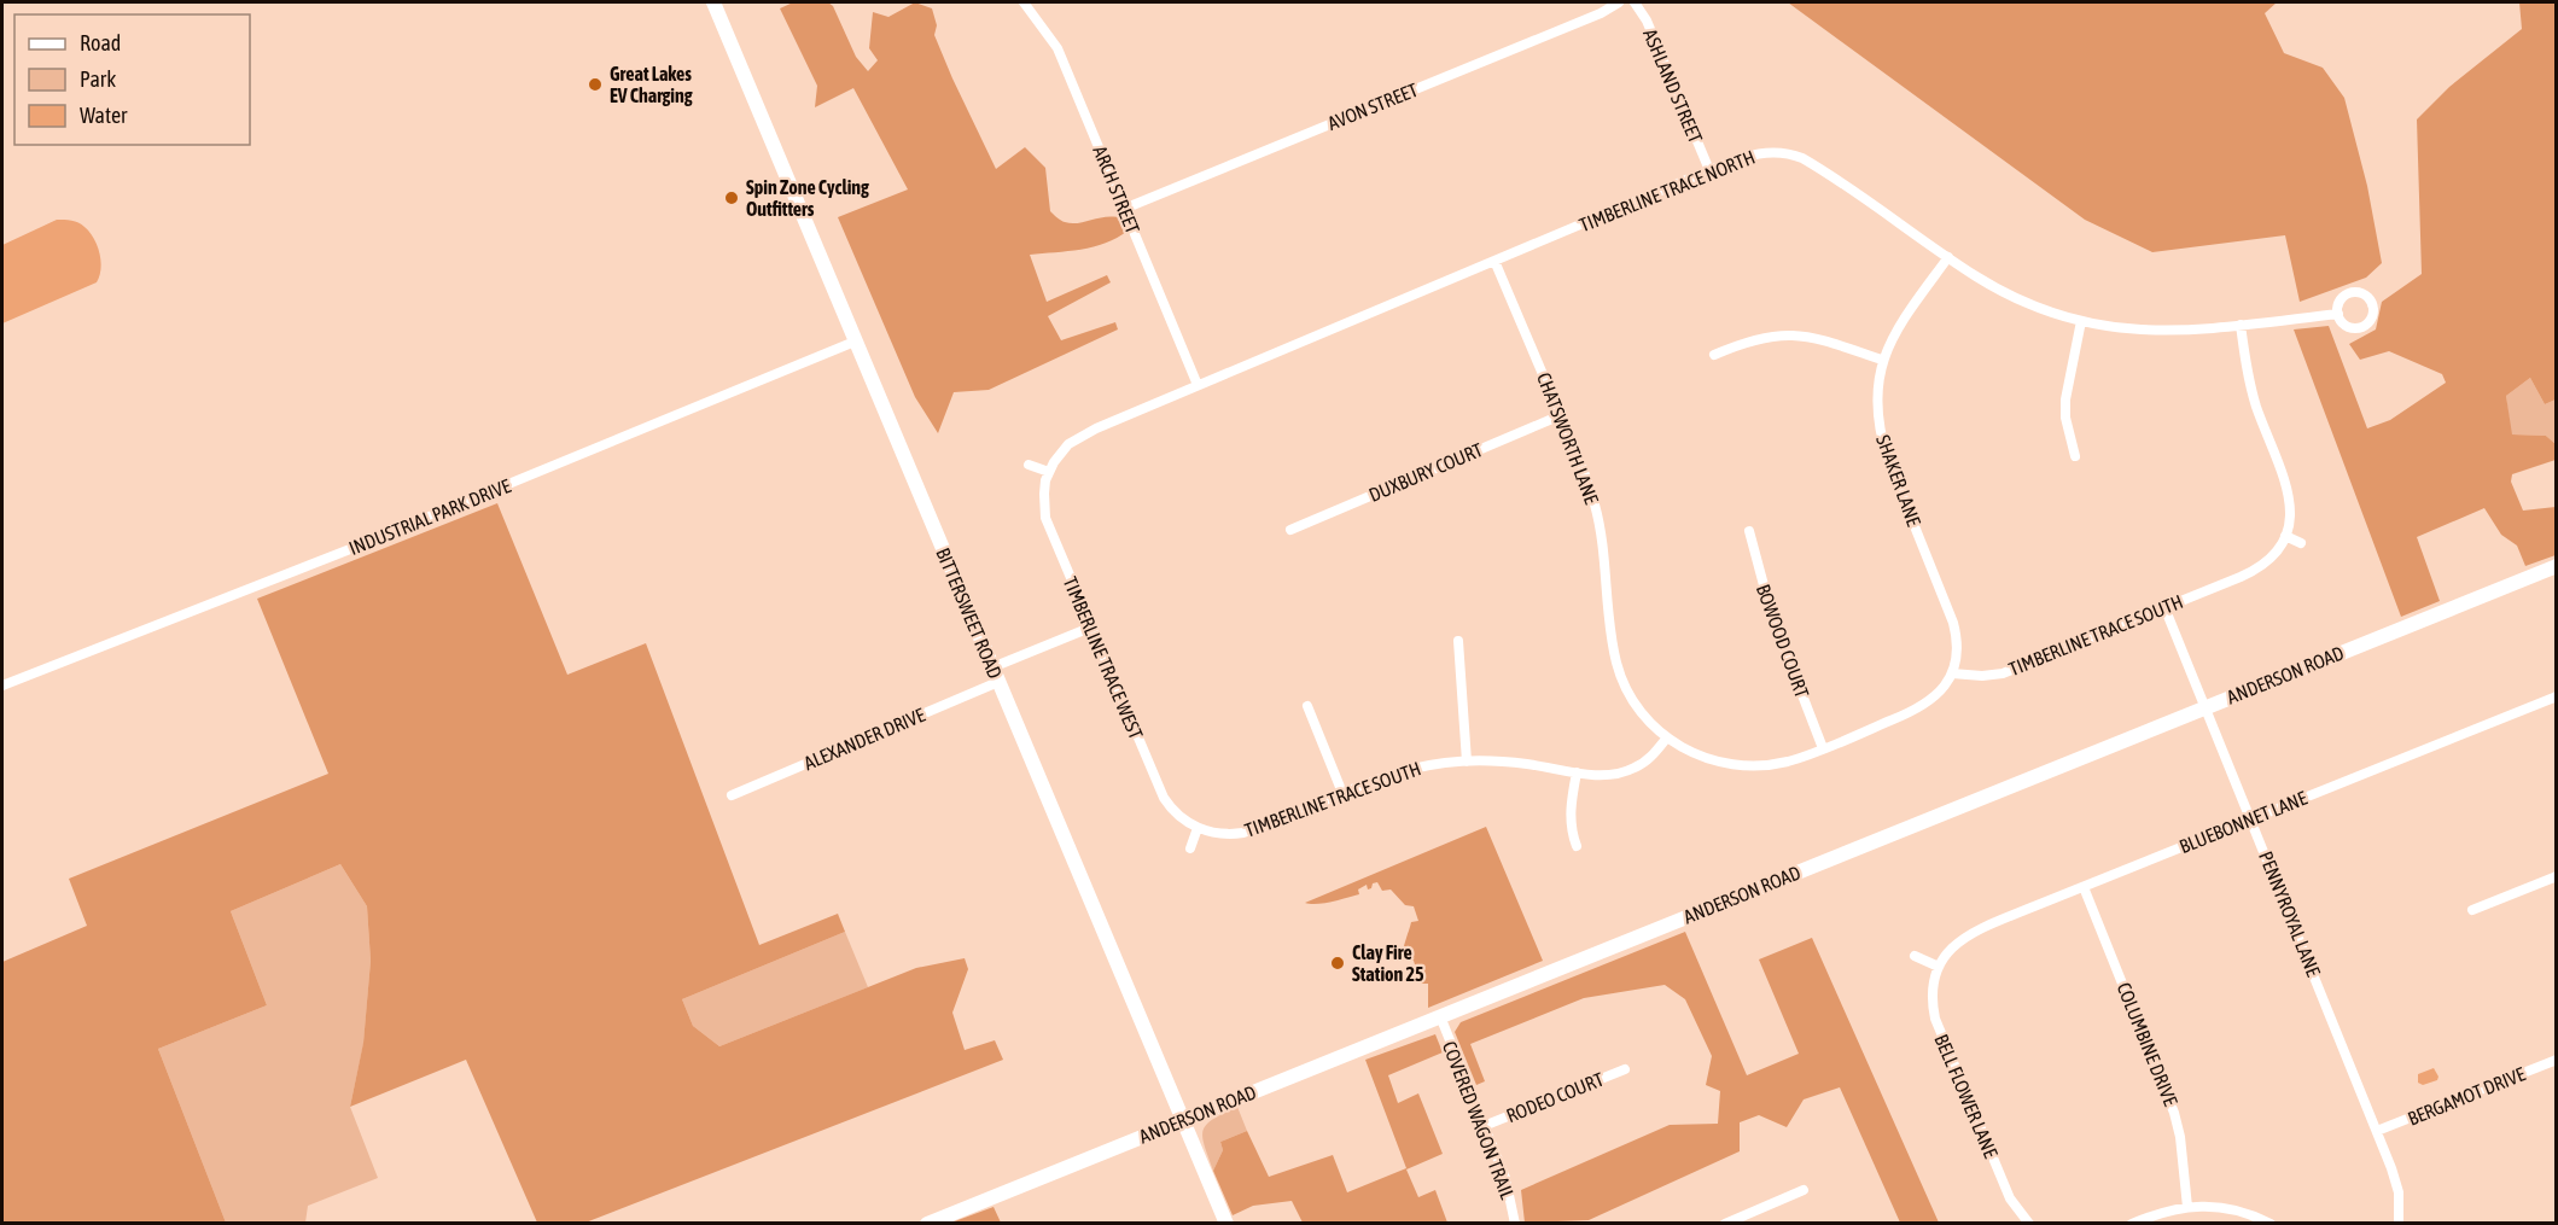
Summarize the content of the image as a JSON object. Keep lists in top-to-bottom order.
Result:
{
  "streets": {
    "street": [
      "ASHLAND STREET",
      "AVON STREET",
      "ARCH STREET",
      "TIMBERLINE TRACE NORTH",
      "CHATSWORTH LANE",
      "DUXBURY COURT",
      "SHAKER LANE",
      "INDUSTRIAL PARK DRIVE",
      "BITTERSWEET ROAD",
      "TIMBERLINE TRACE SOUTH",
      "BOWOOD COURT",
      "TIMBERLINE TRACE WEST",
      "ANDERSON ROAD",
      "ALEXANDER DRIVE",
      "BLUEBONNET LANE",
      "PENNYROYAL LANE",
      "COLUMBINE DRIVE",
      "BELL FLOWER LANE",
      "BERGAMOT DRIVE",
      "RODEO COURT",
      "COVERED WAGON TRAIL"
    ]
  },
  "crossings": [
    ["ASHLAND STREET", "TIMBERLINE TRACE NORTH"],
    ["AVON STREET", "ARCH STREET"],
    ["ARCH STREET", "TIMBERLINE TRACE NORTH"],
    ["TIMBERLINE TRACE NORTH", "CHATSWORTH LANE"],
    ["TIMBERLINE TRACE NORTH", "SHAKER LANE"],
    ["TIMBERLINE TRACE NORTH", "TIMBERLINE TRACE WEST"],
    ["CHATSWORTH LANE", "DUXBURY COURT"],
    ["CHATSWORTH LANE", "TIMBERLINE TRACE SOUTH"],
    ["SHAKER LANE", "TIMBERLINE TRACE SOUTH"],
    ["INDUSTRIAL PARK DRIVE", "BITTERSWEET ROAD"],
    ["BITTERSWEET ROAD", "ANDERSON ROAD"],
    ["BITTERSWEET ROAD", "ALEXANDER DRIVE"],
    ["TIMBERLINE TRACE SOUTH", "TIMBERLINE TRACE WEST"],
    ["TIMBERLINE TRACE SOUTH", "PENNYROYAL LANE"],
    ["ANDERSON ROAD", "PENNYROYAL LANE"],
    ["ANDERSON ROAD", "COVERED WAGON TRAIL"],
    ["BLUEBONNET LANE", "PENNYROYAL LANE"],
    ["BLUEBONNET LANE", "COLUMBINE DRIVE"],
    ["BLUEBONNET LANE", "BELL FLOWER LANE"],
    ["PENNYROYAL LANE", "BERGAMOT DRIVE"],
    ["RODEO COURT", "COVERED WAGON TRAIL"]
  ],
  "places": ["Great Lakes EV Charging", "Spin Zone Cycling Outfitters", "Clay Fire Station 25"],
  "legend": ["Road", "Park", "Water"]
}
